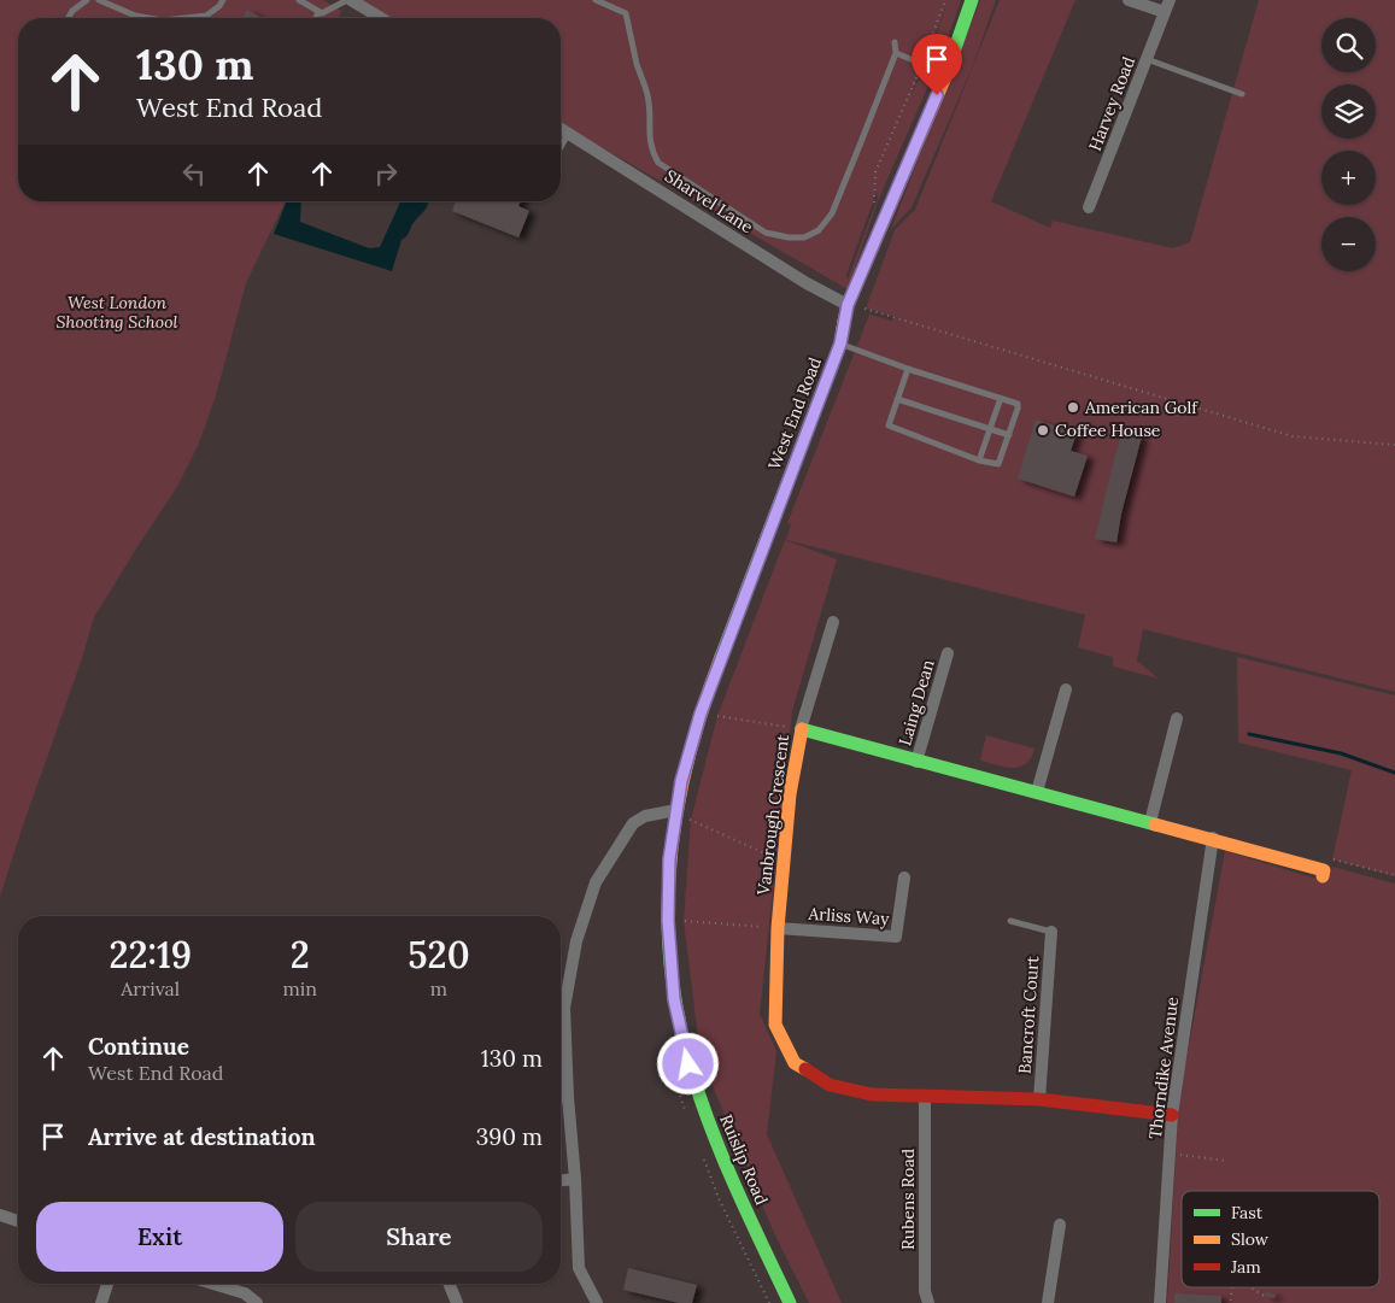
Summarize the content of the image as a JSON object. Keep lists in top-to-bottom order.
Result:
{
  "streets": {
    "main road": ["West End Road", "Vanbrough Crescent", "Ruislip Road"],
    "street": [
      "Harvey Road",
      "Sharvel Lane",
      "Laing Dean",
      "Arliss Way",
      "Bancroft Court",
      "Thorndike Avenue",
      "Rubens Road"
    ]
  },
  "crossings": [
    ["Sharvel Lane", "West End Road"],
    ["West End Road", "Ruislip Road"],
    ["Laing Dean", "Vanbrough Crescent"],
    ["Vanbrough Crescent", "Arliss Way"],
    ["Vanbrough Crescent", "Bancroft Court"],
    ["Vanbrough Crescent", "Thorndike Avenue"],
    ["Vanbrough Crescent", "Rubens Road"]
  ],
  "parks": ["West London Shooting School"],
  "places": ["American Golf", "Coffee House"],
  "legend": ["Fast", "Slow", "Jam"],
  "page": {
    "map_buttons": ["+", "−"],
    "turn": ["130 m", "West End Road"],
    "eta": [
      "22:19",
      "Arrival",
      "2",
      "min",
      "520",
      "m"
    ],
    "list": [
      {
        "name": "Continue",
        "note": "West End Road",
        "value": "130 m"
      },
      {
        "name": "Arrive at destination",
        "value": "390 m"
      }
    ],
    "buttons": ["Exit", "Share"]
  }
}
